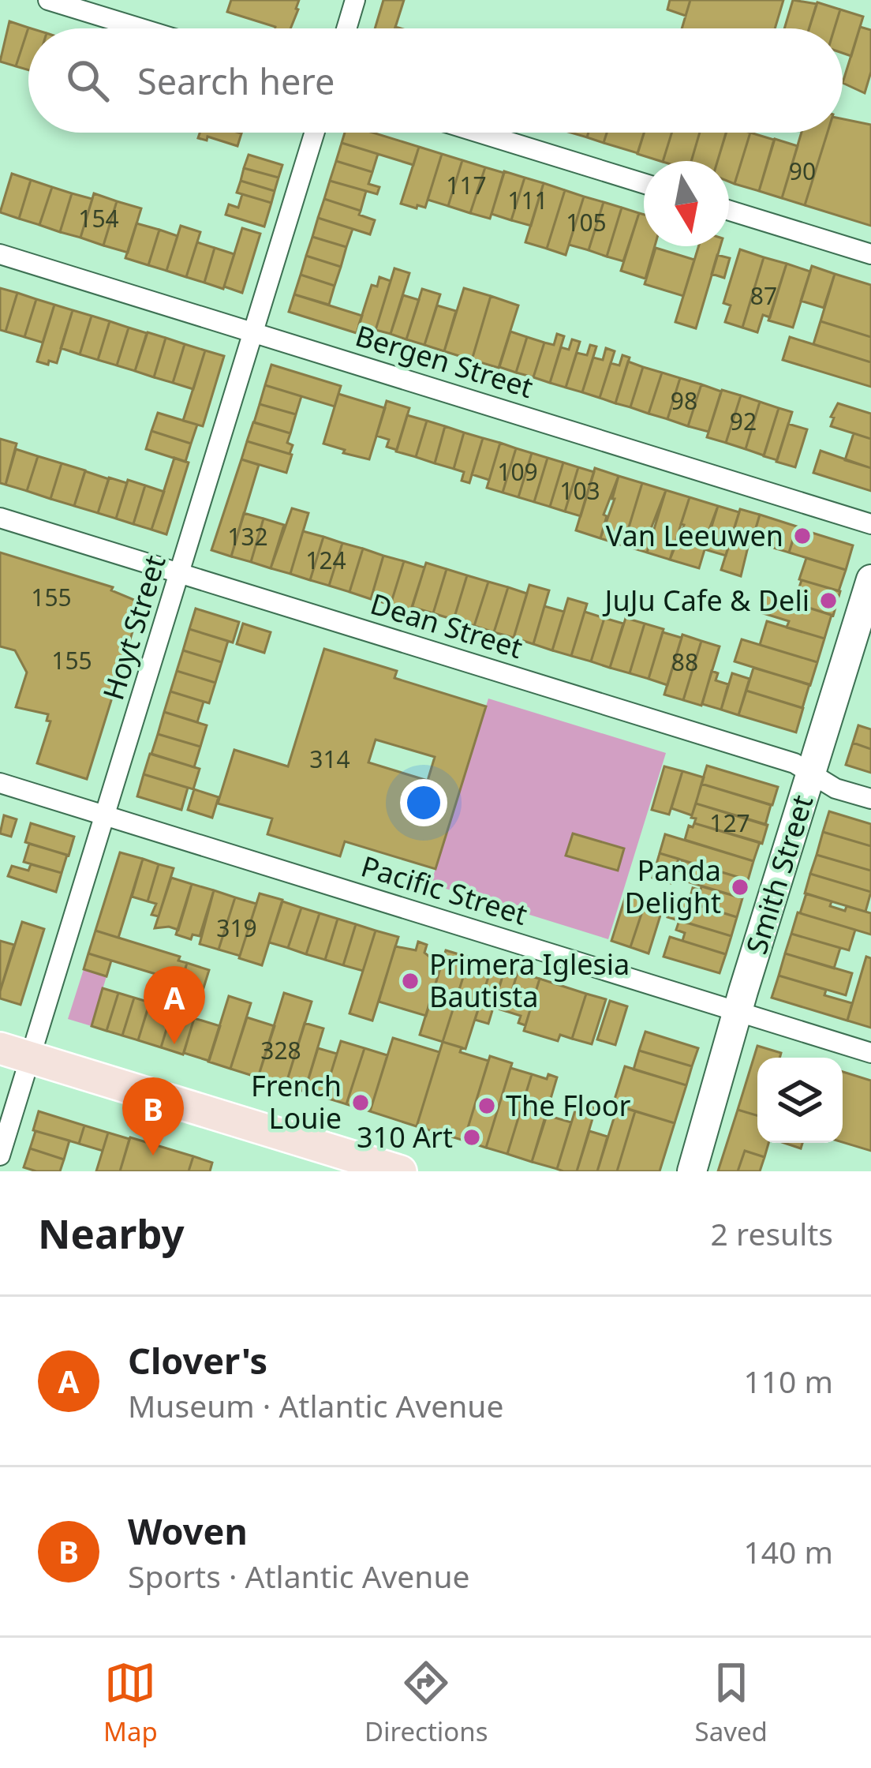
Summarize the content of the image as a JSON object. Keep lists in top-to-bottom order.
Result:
{
  "streets": {
    "street": [
      "Bergen Street",
      "Dean Street",
      "Hoyt Street",
      "Smith Street",
      "Pacific Street"
    ]
  },
  "crossings": [
    ["Bergen Street", "Hoyt Street"],
    ["Dean Street", "Hoyt Street"],
    ["Dean Street", "Smith Street"],
    ["Hoyt Street", "Pacific Street"],
    ["Smith Street", "Pacific Street"]
  ],
  "places": [
    "Van Leeuwen",
    "JuJu Cafe & Deli",
    "Panda Delight",
    "Primera Iglesia Bautista",
    "French Louie",
    "The Floor",
    "310 Art"
  ],
  "house_numbers": [
    "90",
    "117",
    "111",
    "154",
    "105",
    "87",
    "98",
    "92",
    "109",
    "103",
    "132",
    "124",
    "155",
    "155",
    "88",
    "314",
    "127",
    "319",
    "328"
  ],
  "north": "bottom",
  "page": {
    "search": "Search here",
    "pins": ["A", "B"],
    "heading": ["Nearby", "2 results"],
    "list": [
      {
        "mark": "A",
        "name": "Clover's",
        "note": "Museum · Atlantic Avenue",
        "value": "110 m"
      },
      {
        "mark": "B",
        "name": "Woven",
        "note": "Sports · Atlantic Avenue",
        "value": "140 m"
      }
    ],
    "nav": ["Map", "Directions", "Saved"]
  }
}
